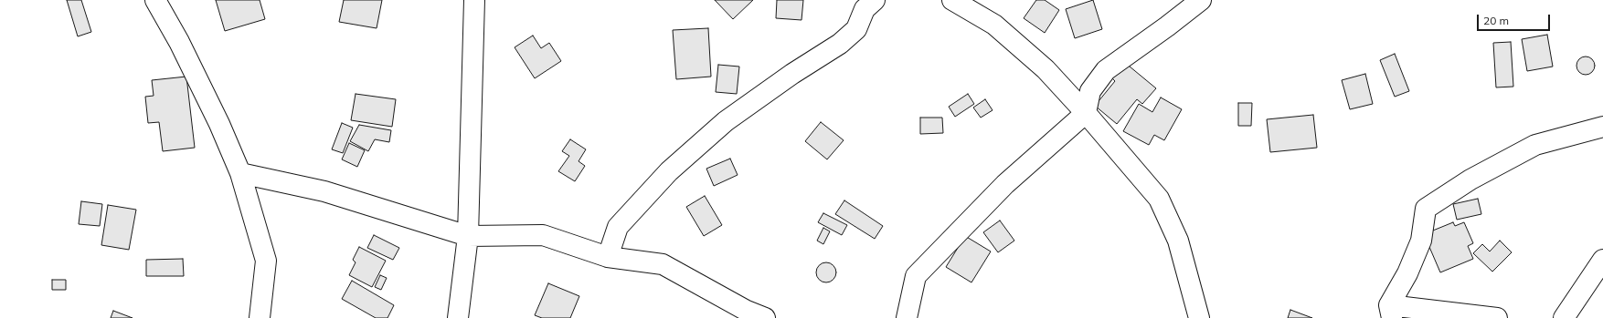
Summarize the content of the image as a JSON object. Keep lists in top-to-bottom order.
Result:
{
  "scale_bar": "20 m"
}
